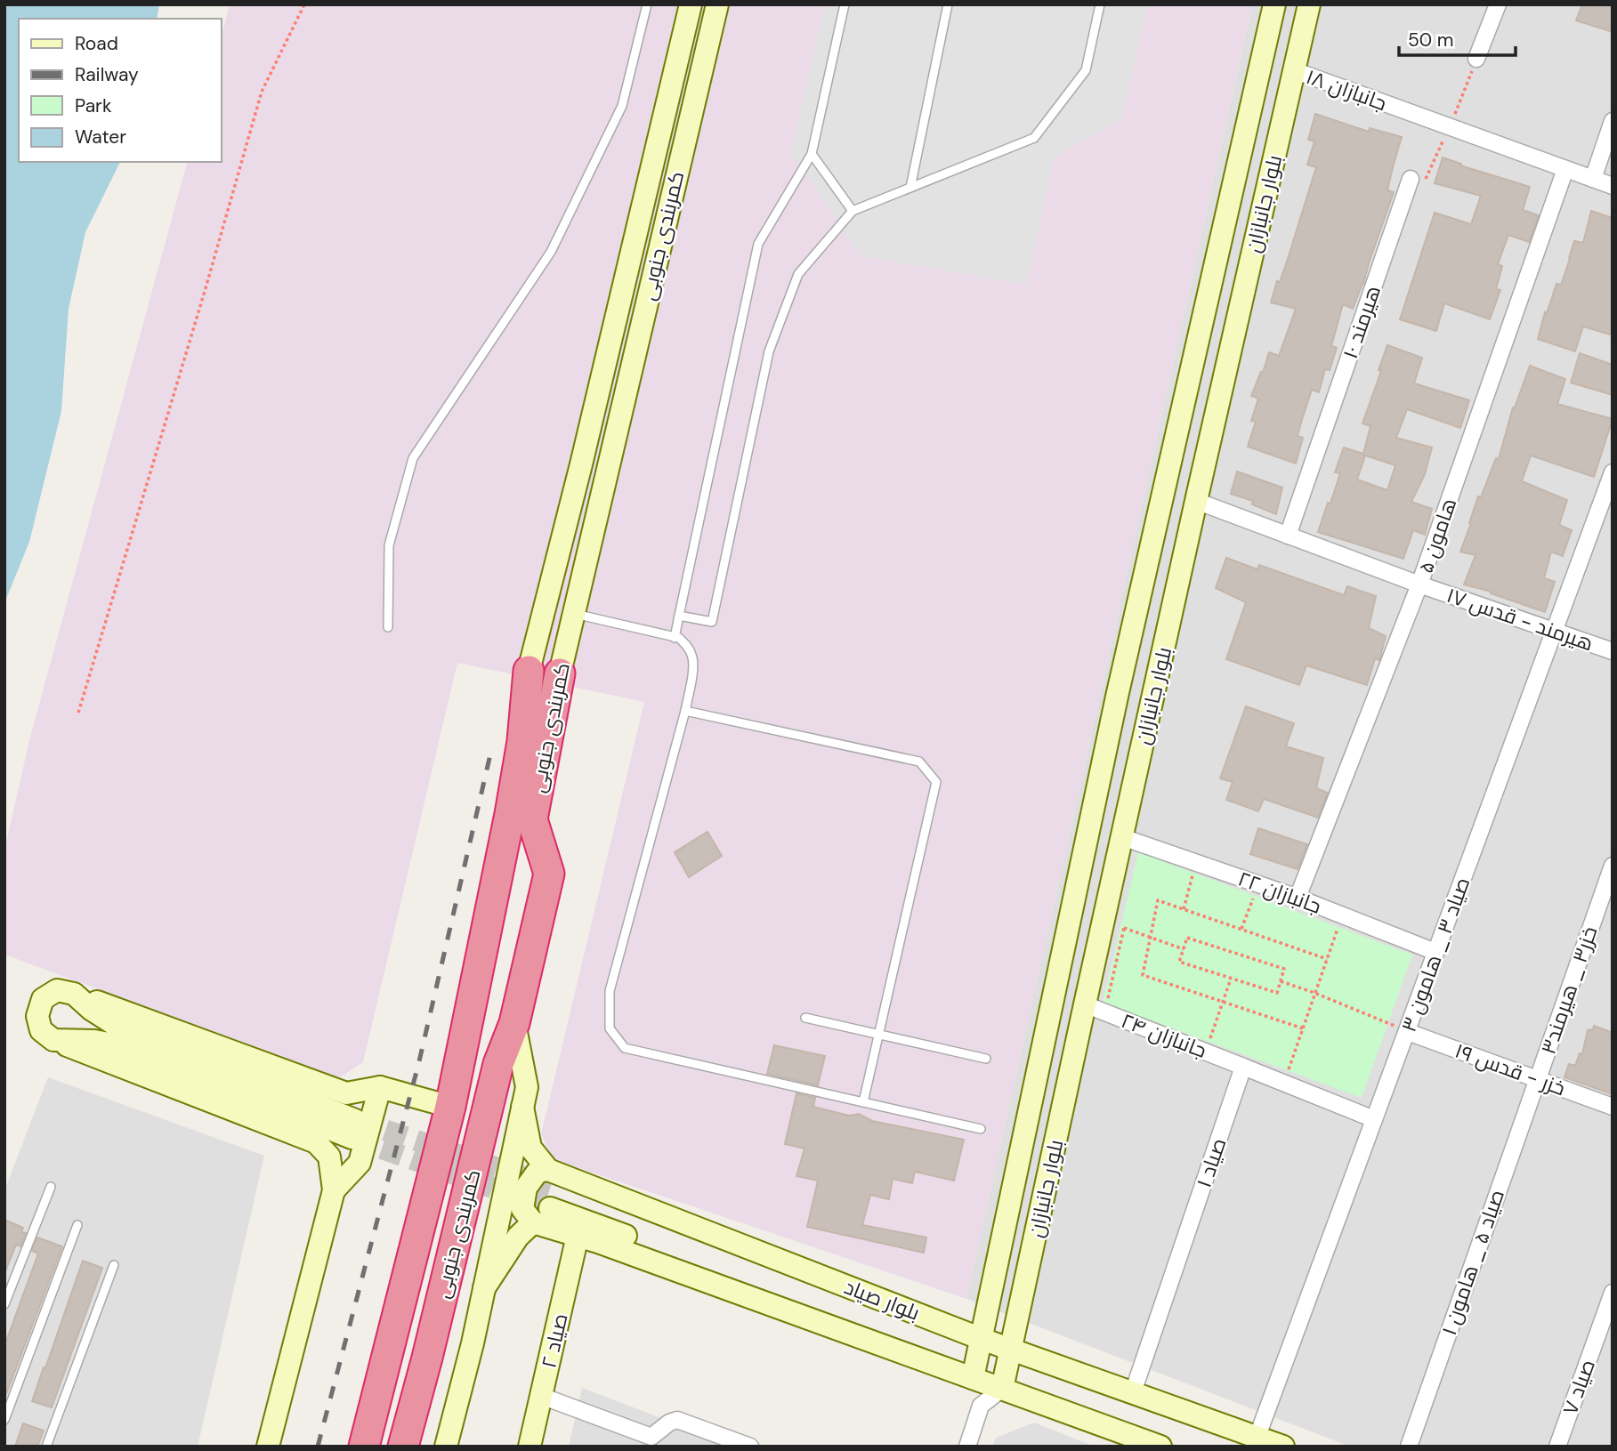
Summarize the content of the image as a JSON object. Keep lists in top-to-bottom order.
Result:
{
  "streets": {
    "highway": ["کمربندی جنوبی"],
    "main road": ["بلوار جانبازان", "بلوار صیاد", "صیاد ۲"],
    "street": [
      "جانبازان ۱۸",
      "هیرمند ۱۰",
      "هامون ۵",
      "هیرمند - قدس ۱۷",
      "جانبازان ۲۲",
      "صیاد ۳ _ هامون ۳",
      "خزر۳ _ هیرمند۳",
      "جانبازان ۲۴",
      "خزر - قدس ۱۹",
      "صیاد ۱",
      "صیاد ۵ _ هامون ۱",
      "صیاد ۷"
    ]
  },
  "crossings": [
    ["جانبازان ۱۸", "بلوار جانبازان"],
    ["جانبازان ۱۸", "هامون ۵"],
    ["بلوار جانبازان", "هیرمند - قدس ۱۷"],
    ["بلوار جانبازان", "جانبازان ۲۲"],
    ["بلوار جانبازان", "جانبازان ۲۴"],
    ["بلوار جانبازان", "بلوار صیاد"],
    ["هیرمند ۱۰", "هیرمند - قدس ۱۷"],
    ["هامون ۵", "هیرمند - قدس ۱۷"],
    ["هامون ۵", "جانبازان ۲۲"],
    ["هیرمند - قدس ۱۷", "صیاد ۳ _ هامون ۳"],
    ["جانبازان ۲۲", "صیاد ۳ _ هامون ۳"],
    ["صیاد ۳ _ هامون ۳", "خزر - قدس ۱۹"],
    ["صیاد ۳ _ هامون ۳", "بلوار صیاد"],
    ["خزر۳ _ هیرمند۳", "خزر - قدس ۱۹"],
    ["خزر۳ _ هیرمند۳", "صیاد ۵ _ هامون ۱"],
    ["جانبازان ۲۴", "صیاد ۱"],
    ["خزر - قدس ۱۹", "صیاد ۵ _ هامون ۱"],
    ["صیاد ۱", "بلوار صیاد"],
    ["بلوار صیاد", "صیاد ۲"]
  ],
  "legend": [
    "Road",
    "Railway",
    "Park",
    "Water"
  ],
  "scale_bar": "50 m"
}
